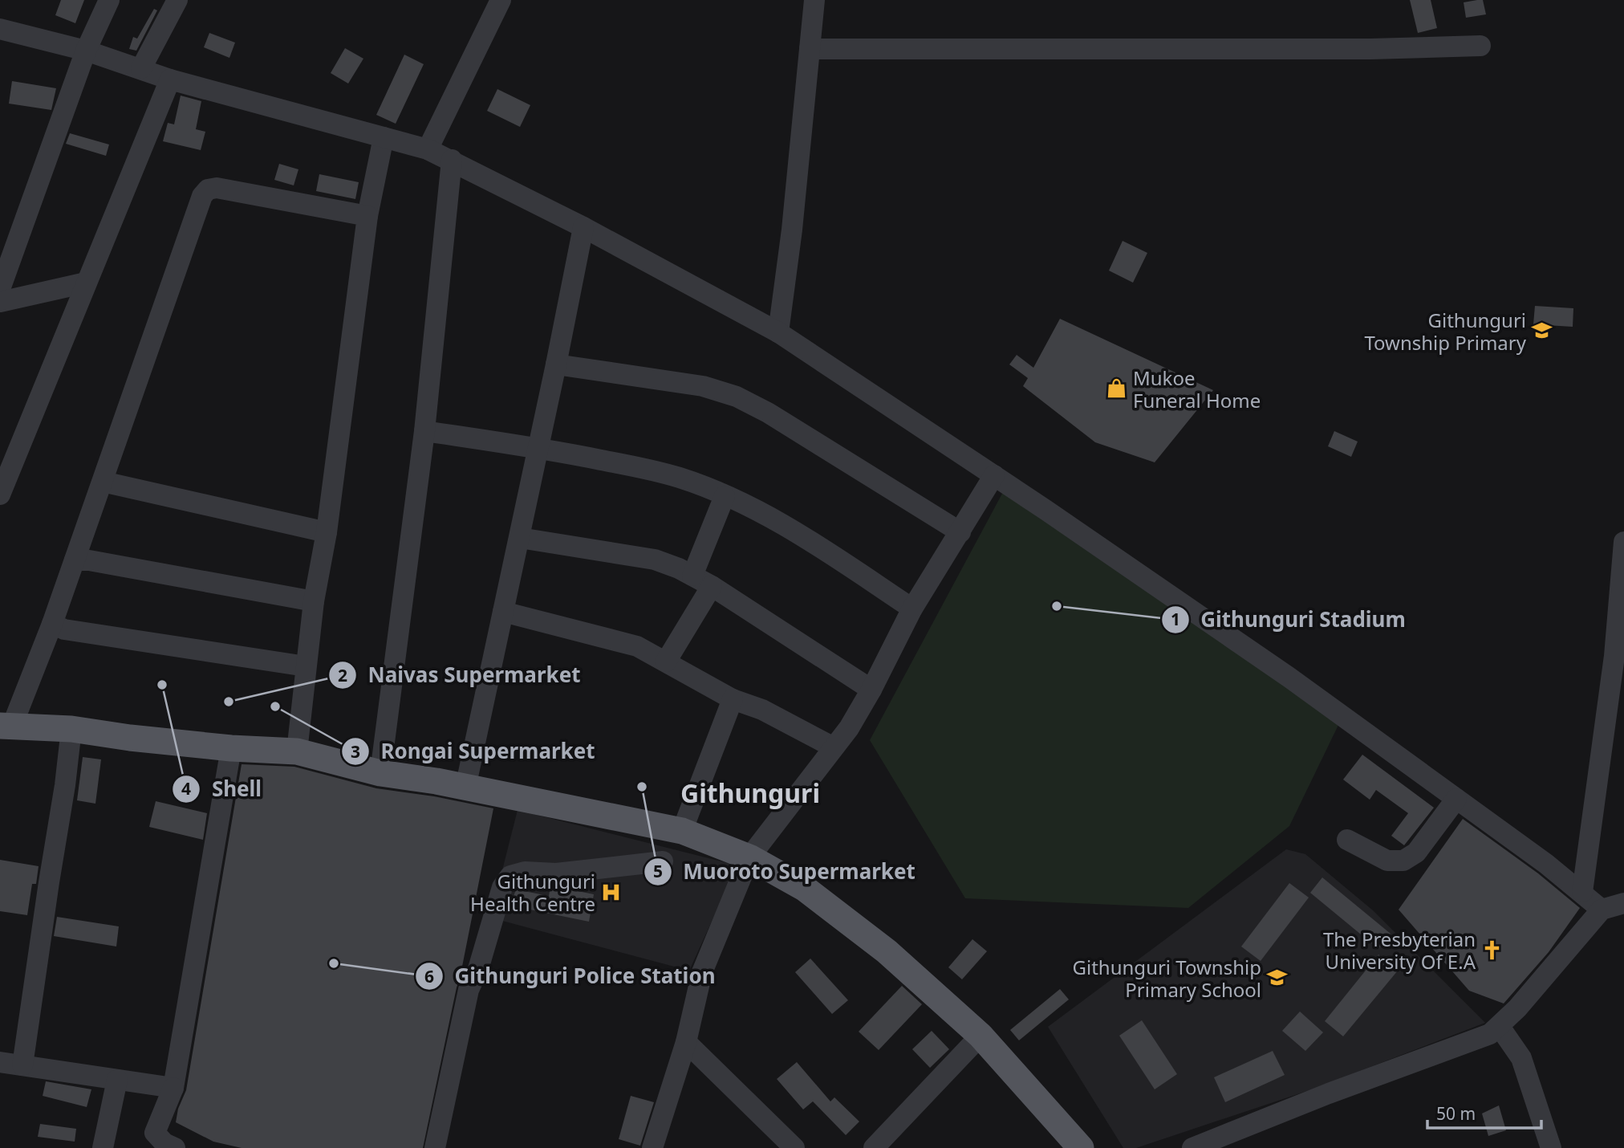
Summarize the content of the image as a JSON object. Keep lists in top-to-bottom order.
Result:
{
  "districts": ["Githunguri"],
  "places": {
    "school or university": ["Githunguri Township Primary", "Githunguri Township Primary School"],
    "shop": ["Mukoe Funeral Home"],
    "other": [
      "Githunguri Stadium",
      "Shell",
      "Naivas Supermarket",
      "Rongai Supermarket",
      "Muoroto Supermarket",
      "Githunguri Police Station"
    ],
    "hospital": ["Githunguri Health Centre"],
    "church": ["The Presbyterian University Of E.A"]
  },
  "scale_bar": "50 m"
}
